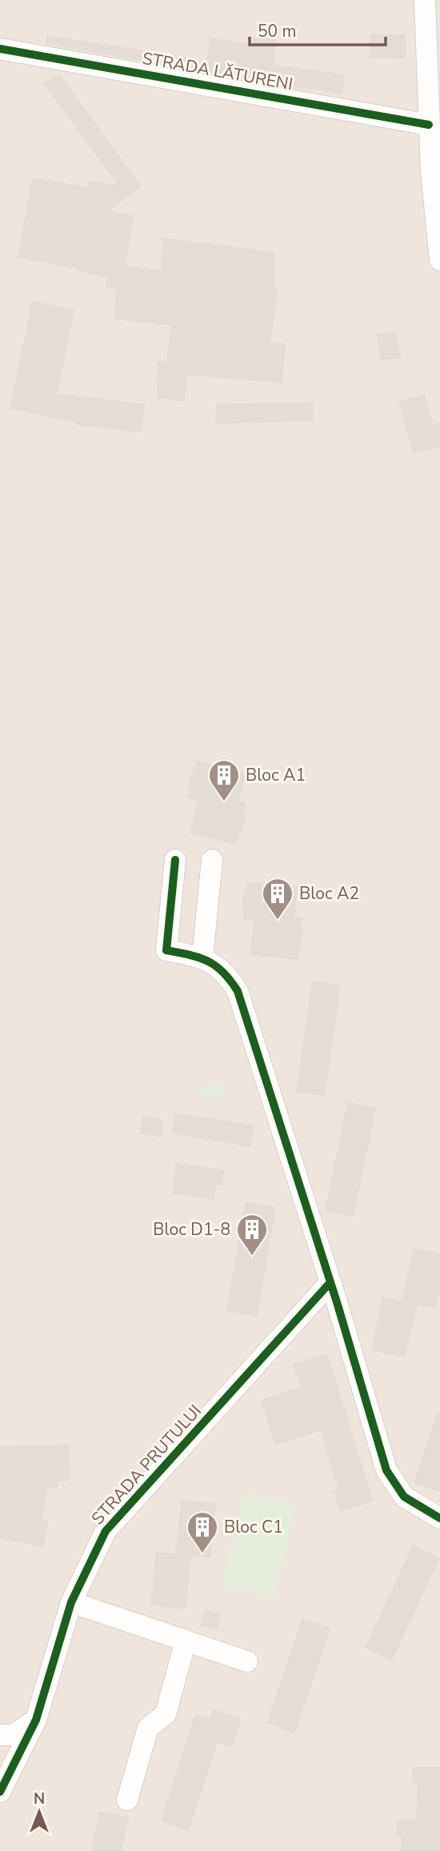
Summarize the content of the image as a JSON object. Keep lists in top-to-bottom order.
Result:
{
  "streets": {
    "street": ["STRADA LĂTURENI", "STRADA PRUTULUI"]
  },
  "places": {
    "building": [
      "Bloc A1",
      "Bloc A2",
      "Bloc D1-8",
      "Bloc C1"
    ]
  },
  "scale_bar": "50 m",
  "north": "top"
}
